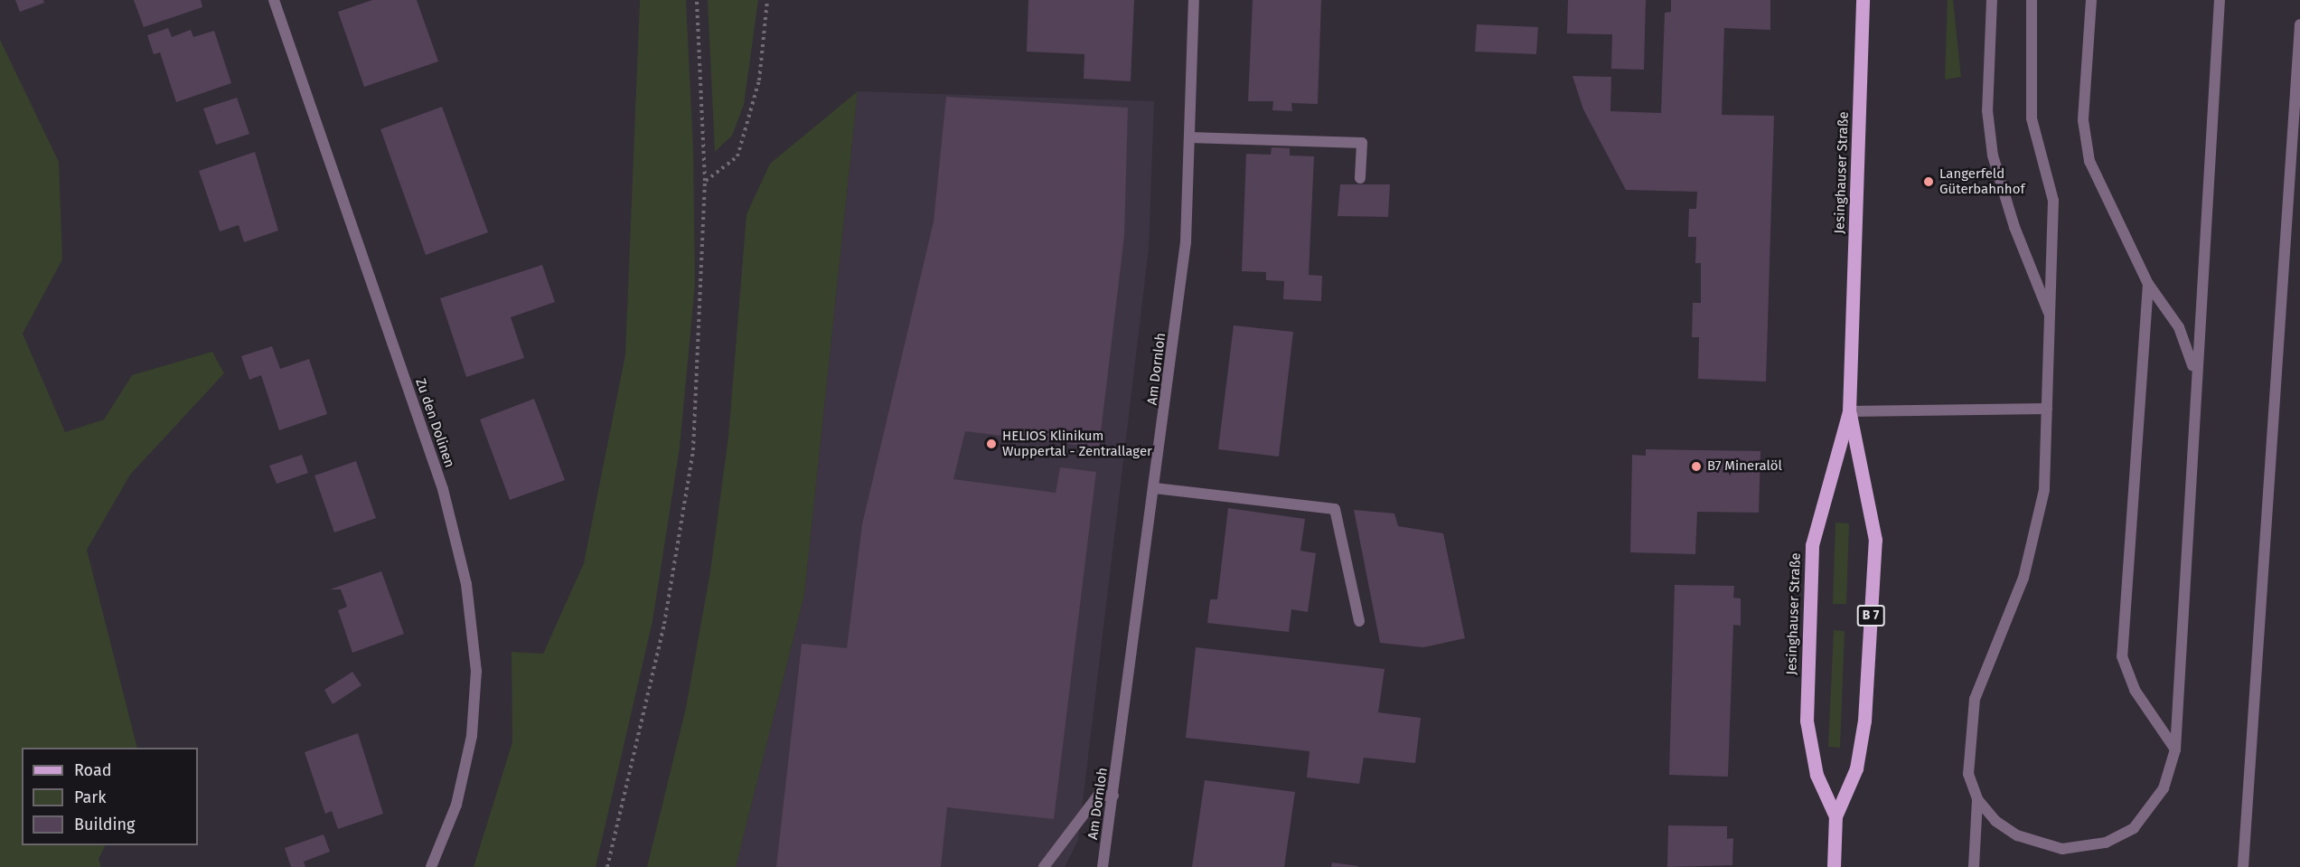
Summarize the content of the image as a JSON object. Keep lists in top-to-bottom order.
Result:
{
  "streets": {
    "main road": ["Jesinghauser Straße", "B 7"],
    "street": ["Am Dornloh", "Zu den Dolinen"]
  },
  "places": ["Langerfeld Güterbahnhof", "HELIOS Klinikum Wuppertal - Zentrallager", "B7 Mineralöl"],
  "legend": ["Road", "Park", "Building"]
}
